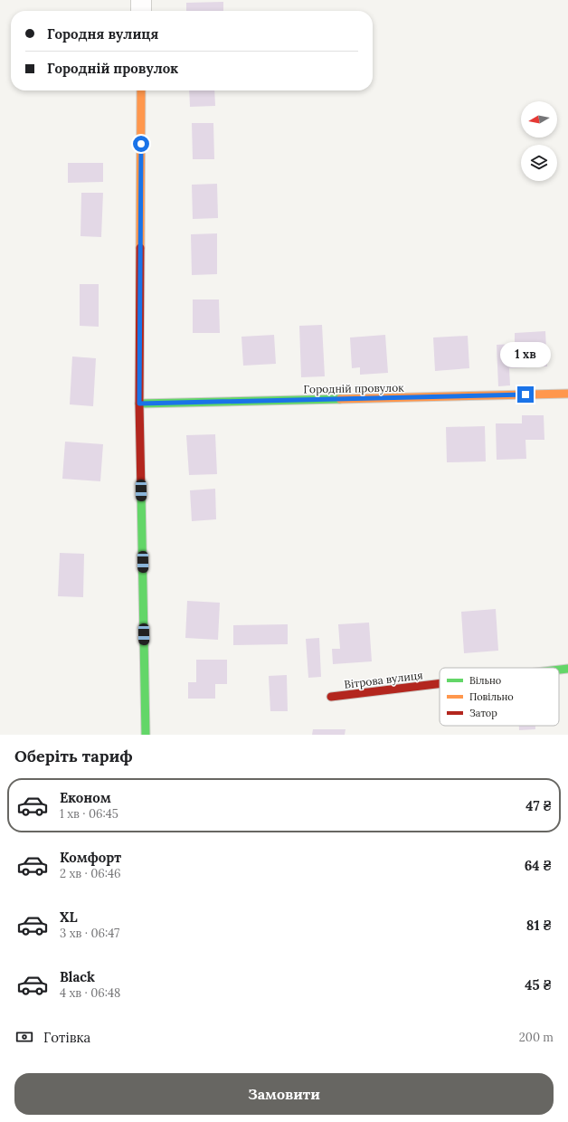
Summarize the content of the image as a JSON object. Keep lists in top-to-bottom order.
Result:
{
  "streets": {
    "street": ["Городній провулок", "Вітрова вулиця"]
  },
  "legend": ["Вільно", "Повільно", "Затор"],
  "north": "left",
  "page": {
    "banner": ["Городня вулиця", "Городній провулок"],
    "bubble": "1 хв",
    "heading": "Оберіть тариф",
    "list": [
      {
        "name": "Економ",
        "note": "1 хв · 06:45",
        "value": "47 ₴"
      },
      {
        "name": "Комфорт",
        "note": "2 хв · 06:46",
        "value": "64 ₴"
      },
      {
        "name": "XL",
        "note": "3 хв · 06:47",
        "value": "81 ₴"
      },
      {
        "name": "Black",
        "note": "4 хв · 06:48",
        "value": "45 ₴"
      }
    ],
    "pay": ["Готівка", "200 m"],
    "buttons": "Замовити"
  }
}
